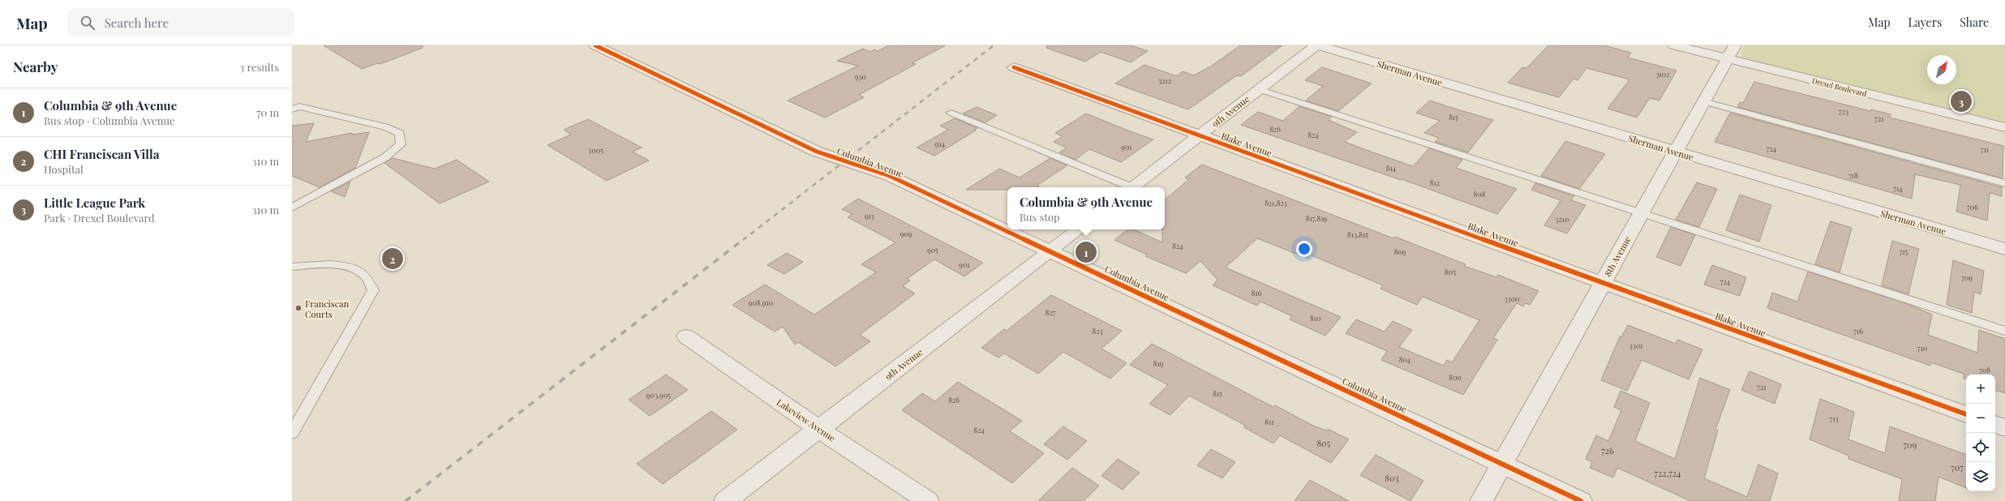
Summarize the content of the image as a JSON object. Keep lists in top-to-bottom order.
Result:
{
  "streets": {
    "street": [
      "Sherman Avenue",
      "Drexel Boulevard",
      "9th Avenue",
      "Blake Avenue",
      "Columbia Avenue",
      "8th Avenue",
      "Lakeview Avenue"
    ]
  },
  "crossings": [
    ["Sherman Avenue", "9th Avenue"],
    ["Sherman Avenue", "8th Avenue"],
    ["Drexel Boulevard", "8th Avenue"],
    ["9th Avenue", "Blake Avenue"],
    ["9th Avenue", "Columbia Avenue"],
    ["9th Avenue", "Lakeview Avenue"],
    ["Blake Avenue", "8th Avenue"],
    ["Columbia Avenue", "8th Avenue"]
  ],
  "places": ["Franciscan Courts"],
  "house_numbers": [
    "3102",
    "930",
    "3212",
    "723",
    "815",
    "721",
    "826",
    "824",
    "914",
    "901",
    "724",
    "711",
    "1005",
    "814",
    "718",
    "812",
    "714",
    "808",
    "821,823",
    "706",
    "913",
    "817,819",
    "3210",
    "909",
    "813,815",
    "824",
    "905",
    "809",
    "715",
    "901",
    "805",
    "709",
    "724",
    "816",
    "3300",
    "908,910",
    "827",
    "810",
    "823",
    "716",
    "3301",
    "710",
    "804",
    "819",
    "708",
    "800",
    "721",
    "815",
    "903,905",
    "826",
    "713",
    "811",
    "824",
    "805",
    "709",
    "726",
    "707",
    "722,724",
    "803"
  ],
  "north": "top right",
  "page": {
    "header": "Map",
    "search": "Search here",
    "nav": ["Map", "Layers", "Share"],
    "heading": ["Nearby", "3 results"],
    "list": [
      {
        "mark": "1",
        "name": "Columbia & 9th Avenue",
        "note": "Bus stop · Columbia Avenue",
        "value": "70 m"
      },
      {
        "mark": "2",
        "name": "CHI Franciscan Villa",
        "note": "Hospital",
        "value": "310 m"
      },
      {
        "mark": "3",
        "name": "Little League Park",
        "note": "Park · Drexel Boulevard",
        "value": "310 m"
      }
    ],
    "pins": ["3", "1", "2"],
    "popup": ["Columbia & 9th Avenue", "Bus stop"],
    "map_buttons": ["+", "−"]
  }
}
